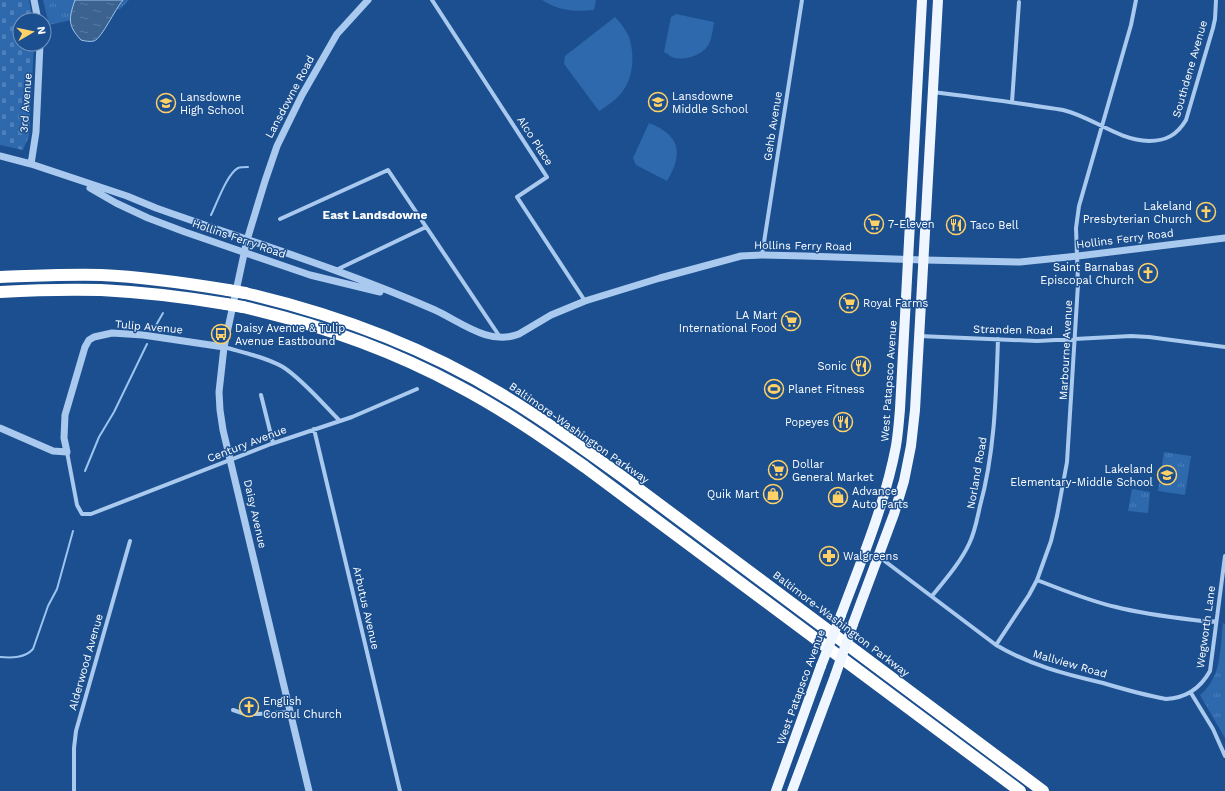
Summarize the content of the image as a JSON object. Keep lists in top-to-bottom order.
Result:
{
  "streets": {
    "highway": ["Baltimore-Washington Parkway"],
    "main road": ["West Patapsco Avenue"],
    "street": [
      "Southdene Avenue",
      "Lansdowne Road",
      "3rd Avenue",
      "Gehb Avenue",
      "Alco Place",
      "Hollins Ferry Road",
      "Tulip Avenue",
      "Stranden Road",
      "Marbourne Avenue",
      "Century Avenue",
      "Norland Road",
      "Daisy Avenue",
      "Arbutus Avenue",
      "Wegworth Lane",
      "Alderwood Avenue",
      "Mallview Road"
    ]
  },
  "crossings": [
    ["Southdene Avenue", "Marbourne Avenue"],
    ["Lansdowne Road", "Hollins Ferry Road"],
    ["Lansdowne Road", "Daisy Avenue"],
    ["3rd Avenue", "Hollins Ferry Road"],
    ["Gehb Avenue", "Hollins Ferry Road"],
    ["Alco Place", "Hollins Ferry Road"],
    ["Hollins Ferry Road", "Marbourne Avenue"],
    ["Hollins Ferry Road", "West Patapsco Avenue"],
    ["Hollins Ferry Road", "Daisy Avenue"],
    ["Tulip Avenue", "Century Avenue"],
    ["Tulip Avenue", "Daisy Avenue"],
    ["Stranden Road", "Marbourne Avenue"],
    ["Stranden Road", "Norland Road"],
    ["Marbourne Avenue", "Mallview Road"],
    ["Century Avenue", "Daisy Avenue"],
    ["Century Avenue", "Arbutus Avenue"],
    ["Norland Road", "Mallview Road"],
    ["Wegworth Lane", "Mallview Road"]
  ],
  "districts": ["East Landsdowne"],
  "places": {
    "school or university": ["Lansdowne Middle School", "Lansdowne High School", "Lakeland Elementary-Middle School"],
    "church": ["Lakeland Presbyterian Church", "Saint Barnabas Episcopal Church", "English Consul Church"],
    "supermarket": [
      "7-Eleven",
      "Royal Farms",
      "LA Mart International Food",
      "Dollar General Market"
    ],
    "restaurant": ["Taco Bell", "Sonic", "Popeyes"],
    "bus stop": ["Daisy Avenue & Tulip Avenue Eastbound"],
    "sports": ["Planet Fitness"],
    "shop": ["Quik Mart", "Advance Auto Parts"],
    "pharmacy": ["Walgreens"]
  },
  "north": "right"
}
